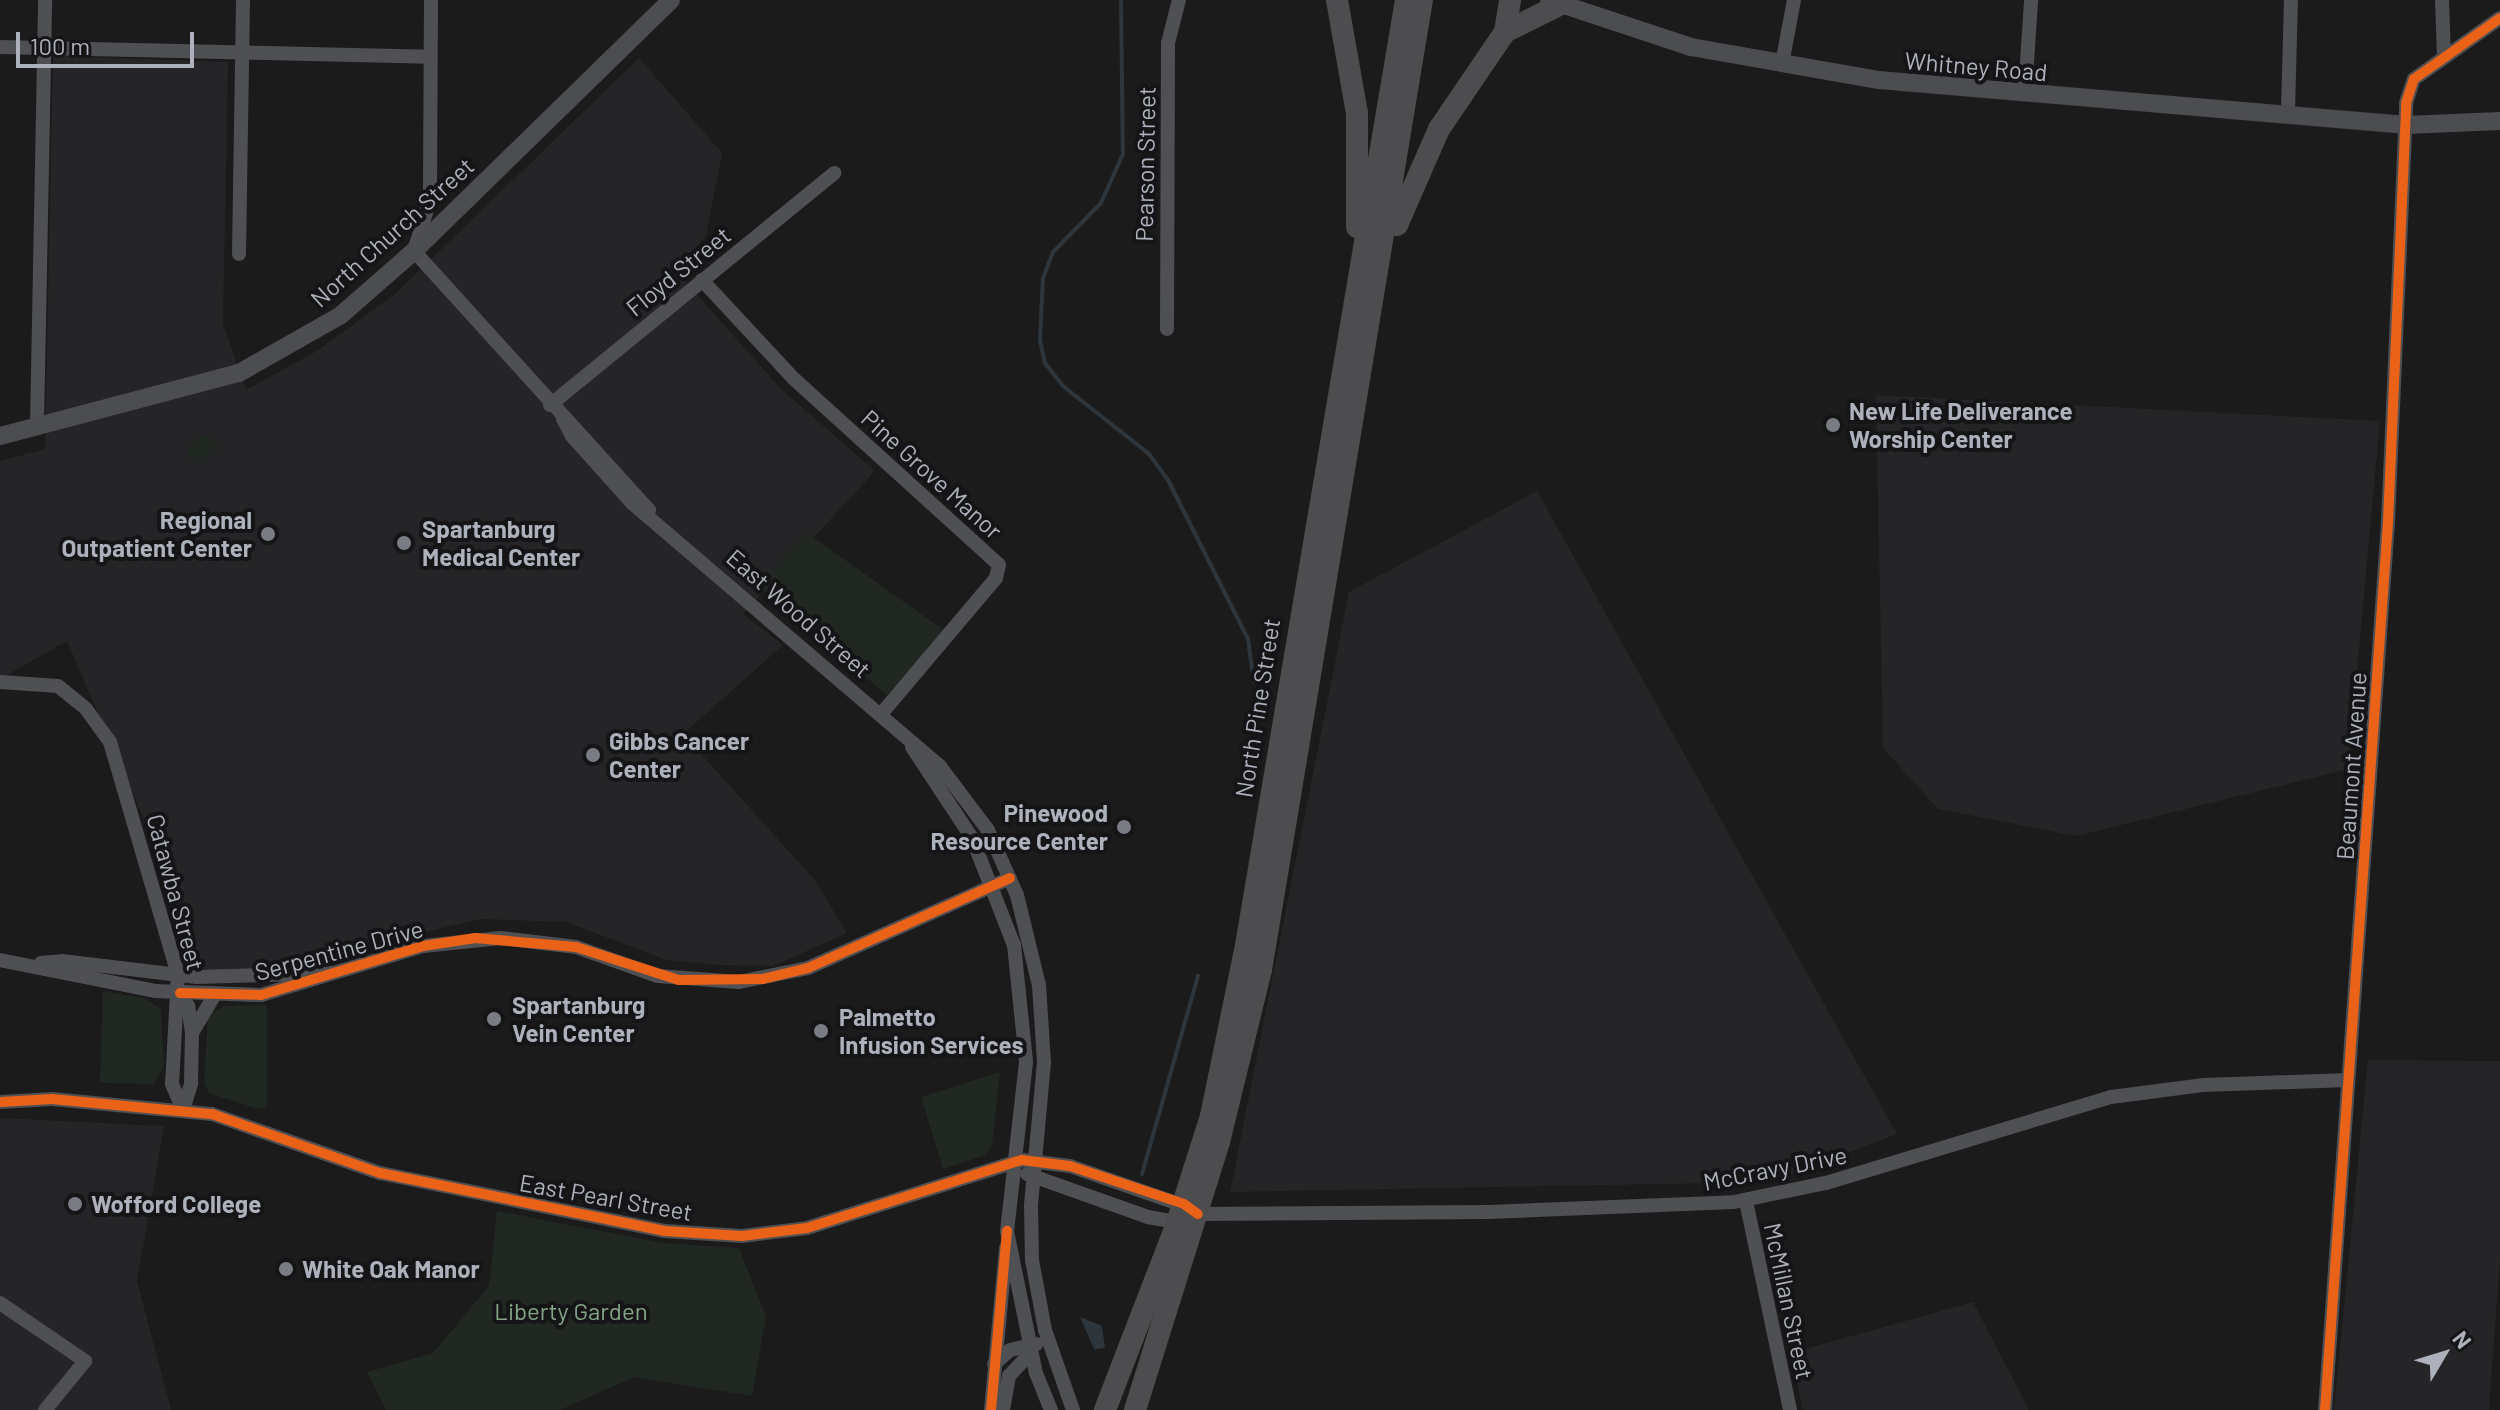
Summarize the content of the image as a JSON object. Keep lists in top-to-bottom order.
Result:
{
  "streets": {
    "highway": ["North Pine Street"],
    "main road": ["Whitney Road", "North Church Street"],
    "street": [
      "Pearson Street",
      "Floyd Street",
      "Pine Grove Manor",
      "East Wood Street",
      "Beaumont Avenue",
      "Catawba Street",
      "Serpentine Drive",
      "McCravy Drive",
      "East Pearl Street",
      "McMillan Street"
    ]
  },
  "crossings": [
    ["Whitney Road", "Beaumont Avenue"],
    ["North Church Street", "East Wood Street"],
    ["Floyd Street", "Pine Grove Manor"],
    ["Floyd Street", "East Wood Street"],
    ["Pine Grove Manor", "East Wood Street"],
    ["East Wood Street", "Serpentine Drive"],
    ["East Wood Street", "East Pearl Street"],
    ["North Pine Street", "McCravy Drive"],
    ["North Pine Street", "East Pearl Street"],
    ["Beaumont Avenue", "McCravy Drive"],
    ["Catawba Street", "Serpentine Drive"],
    ["Catawba Street", "East Pearl Street"],
    ["McCravy Drive", "East Pearl Street"],
    ["McCravy Drive", "McMillan Street"]
  ],
  "parks": ["Liberty Garden"],
  "places": [
    "New Life Deliverance Worship Center",
    "Regional Outpatient Center",
    "Spartanburg Medical Center",
    "Gibbs Cancer Center",
    "Pinewood Resource Center",
    "Spartanburg Vein Center",
    "Palmetto Infusion Services",
    "Wofford College",
    "White Oak Manor"
  ],
  "scale_bar": "100 m",
  "north": "top right"
}
